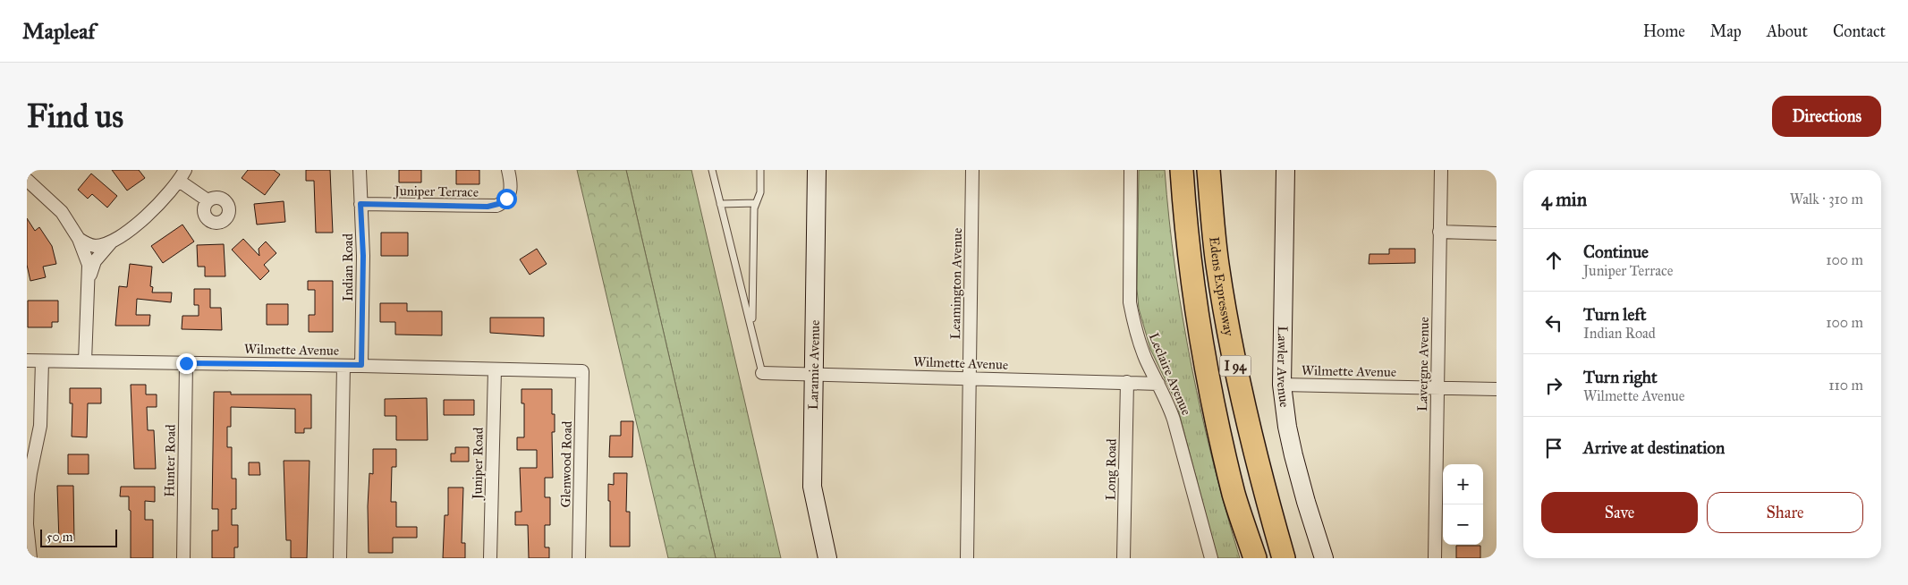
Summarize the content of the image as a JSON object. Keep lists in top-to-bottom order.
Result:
{
  "streets": {
    "highway": ["Edens Expressway", "I 94"],
    "street": [
      "Juniper Terrace",
      "Indian Road",
      "Leamington Avenue",
      "Wilmette Avenue",
      "Lavergne Avenue",
      "Laramie Avenue",
      "Lawler Avenue",
      "Leclaire Avenue",
      "Hunter Road",
      "Juniper Road",
      "Glenwood Road",
      "Long Road"
    ]
  },
  "crossings": [
    ["Juniper Terrace", "Indian Road"],
    ["Indian Road", "Wilmette Avenue"],
    ["Leamington Avenue", "Wilmette Avenue"],
    ["Wilmette Avenue", "Lavergne Avenue"],
    ["Wilmette Avenue", "Laramie Avenue"],
    ["Wilmette Avenue", "Lawler Avenue"],
    ["Wilmette Avenue", "Leclaire Avenue"],
    ["Wilmette Avenue", "Hunter Road"],
    ["Wilmette Avenue", "Juniper Road"],
    ["Wilmette Avenue", "Glenwood Road"],
    ["Wilmette Avenue", "Long Road"]
  ],
  "scale_bar": "50 m",
  "page": {
    "header": "Mapleaf",
    "nav": [
      "Home",
      "Map",
      "About",
      "Contact"
    ],
    "buttons": [
      "Directions",
      ["Save", "Share"]
    ],
    "title": "Find us",
    "heading": ["4 min", "Walk · 310 m"],
    "list": [
      ["Continue", "Juniper Terrace", "100 m"],
      ["Turn left", "Indian Road", "100 m"],
      ["Turn right", "Wilmette Avenue", "110 m"],
      "Arrive at destination"
    ],
    "map_buttons": ["+", "−"],
    "scale": "50 m"
  }
}
